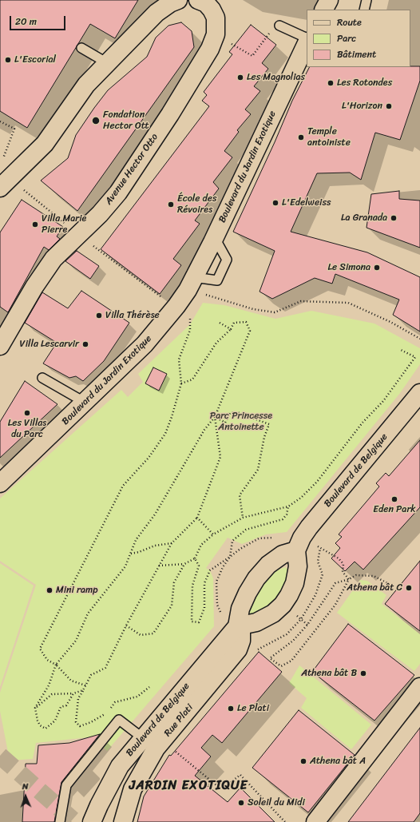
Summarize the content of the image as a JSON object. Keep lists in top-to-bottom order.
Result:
{
  "streets": {
    "street": [
      "Boulevard du Jardin Exotique",
      "Avenue Hector Otto",
      "Boulevard de Belgique",
      "Rue Plati"
    ]
  },
  "crossings": [
    ["Boulevard de Belgique", "Rue Plati"]
  ],
  "districts": ["JARDIN EXOTIQUE"],
  "parks": ["Parc Princesse Antoinette"],
  "places": [
    "L'Escorial",
    "Les Magnolias",
    "Les Rotondes",
    "L'Horizon",
    "Fondation Hector Ott",
    "Temple antoiniste",
    "L'Edelweiss",
    "École des Révoires",
    "La Granada",
    "Villa Marie Pierre",
    "Le Simona",
    "Villa Thérèse",
    "Villa Lescarvir",
    "Les Villas du Parc",
    "Eden Park",
    "Athena bât C",
    "Mini ramp",
    "Athena bât B",
    "Le Plati",
    "Athena bât A",
    "Soleil du Midi"
  ],
  "legend": ["Route", "Parc", "Bâtiment"],
  "scale_bar": "20 m",
  "north": "top"
}
